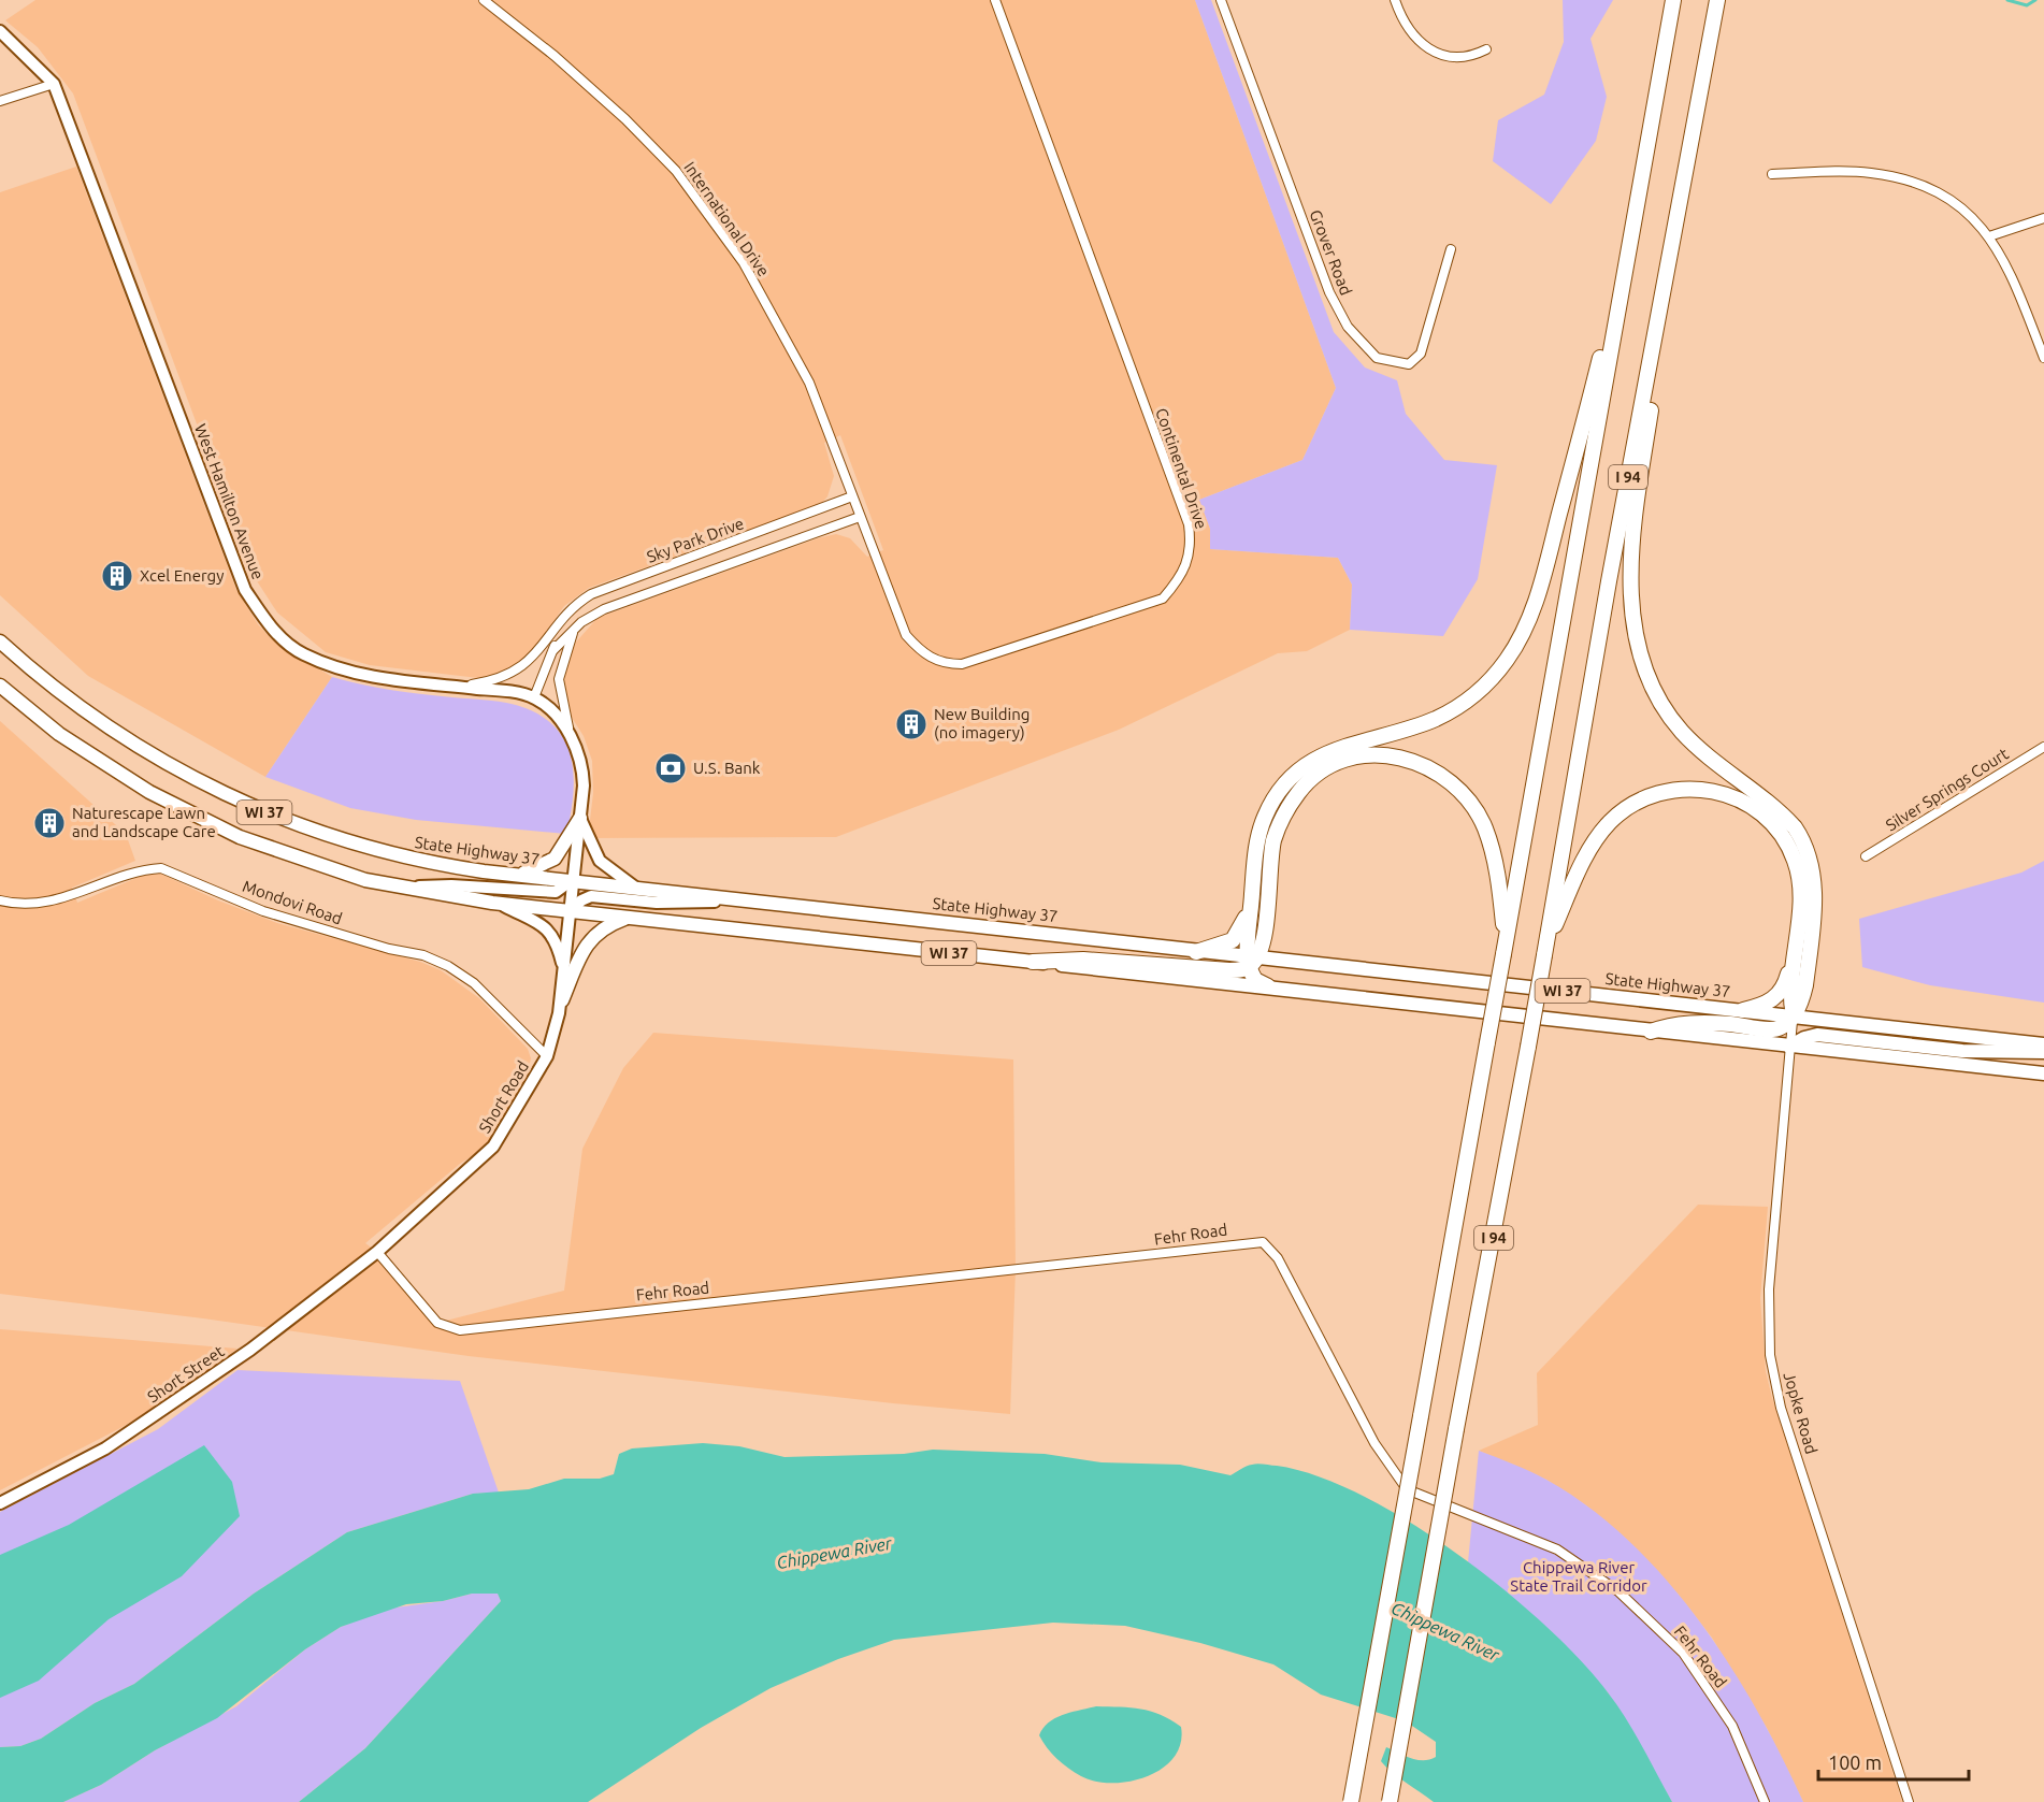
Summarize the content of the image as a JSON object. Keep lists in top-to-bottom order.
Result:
{
  "streets": {
    "highway": ["I 94"],
    "main road": ["WI 37", "State Highway 37"],
    "street": [
      "International Drive",
      "Grover Road",
      "Continental Drive",
      "West Hamilton Avenue",
      "Sky Park Drive",
      "Silver Springs Court",
      "Mondovi Road",
      "Short Road",
      "Fehr Road",
      "Short Street",
      "Jopke Road"
    ]
  },
  "crossings": [
    ["International Drive", "Continental Drive"],
    ["International Drive", "Sky Park Drive"],
    ["Continental Drive", "Sky Park Drive"],
    ["West Hamilton Avenue", "Sky Park Drive"],
    ["WI 37", "Short Road"],
    ["WI 37", "Jopke Road"],
    ["State Highway 37", "Jopke Road"],
    ["Mondovi Road", "Short Road"],
    ["Short Road", "Fehr Road"],
    ["Short Road", "Short Street"],
    ["Fehr Road", "Short Street"]
  ],
  "water": ["Chippewa River"],
  "parks": ["Chippewa River State Trail Corridor"],
  "places": {
    "building": ["Xcel Energy", "New Building (no imagery)", "Naturescape Lawn and Landscape Care"],
    "bank": ["U.S. Bank"]
  },
  "scale_bar": "100 m"
}
